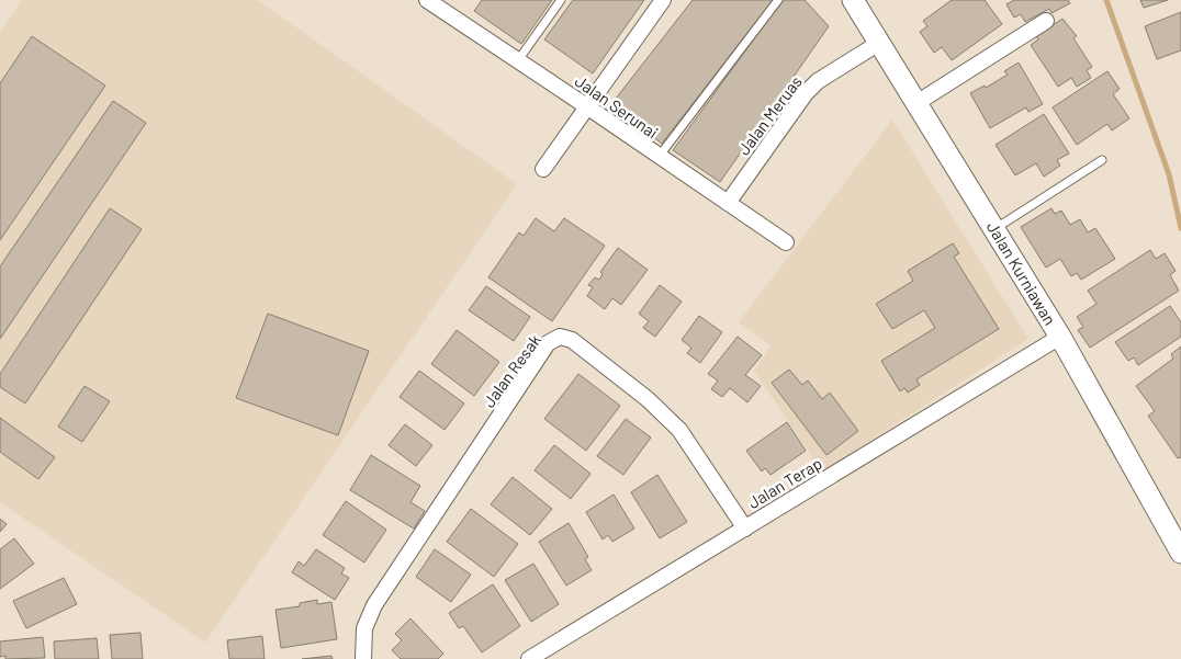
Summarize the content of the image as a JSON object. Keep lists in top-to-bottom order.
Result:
{
  "streets": {
    "street": [
      "Jalan Serunai",
      "Jalan Meruas",
      "Jalan Kurniawan",
      "Jalan Resak",
      "Jalan Terap"
    ]
  },
  "crossings": [
    ["Jalan Serunai", "Jalan Meruas"],
    ["Jalan Meruas", "Jalan Kurniawan"],
    ["Jalan Kurniawan", "Jalan Terap"],
    ["Jalan Resak", "Jalan Terap"]
  ]
}
